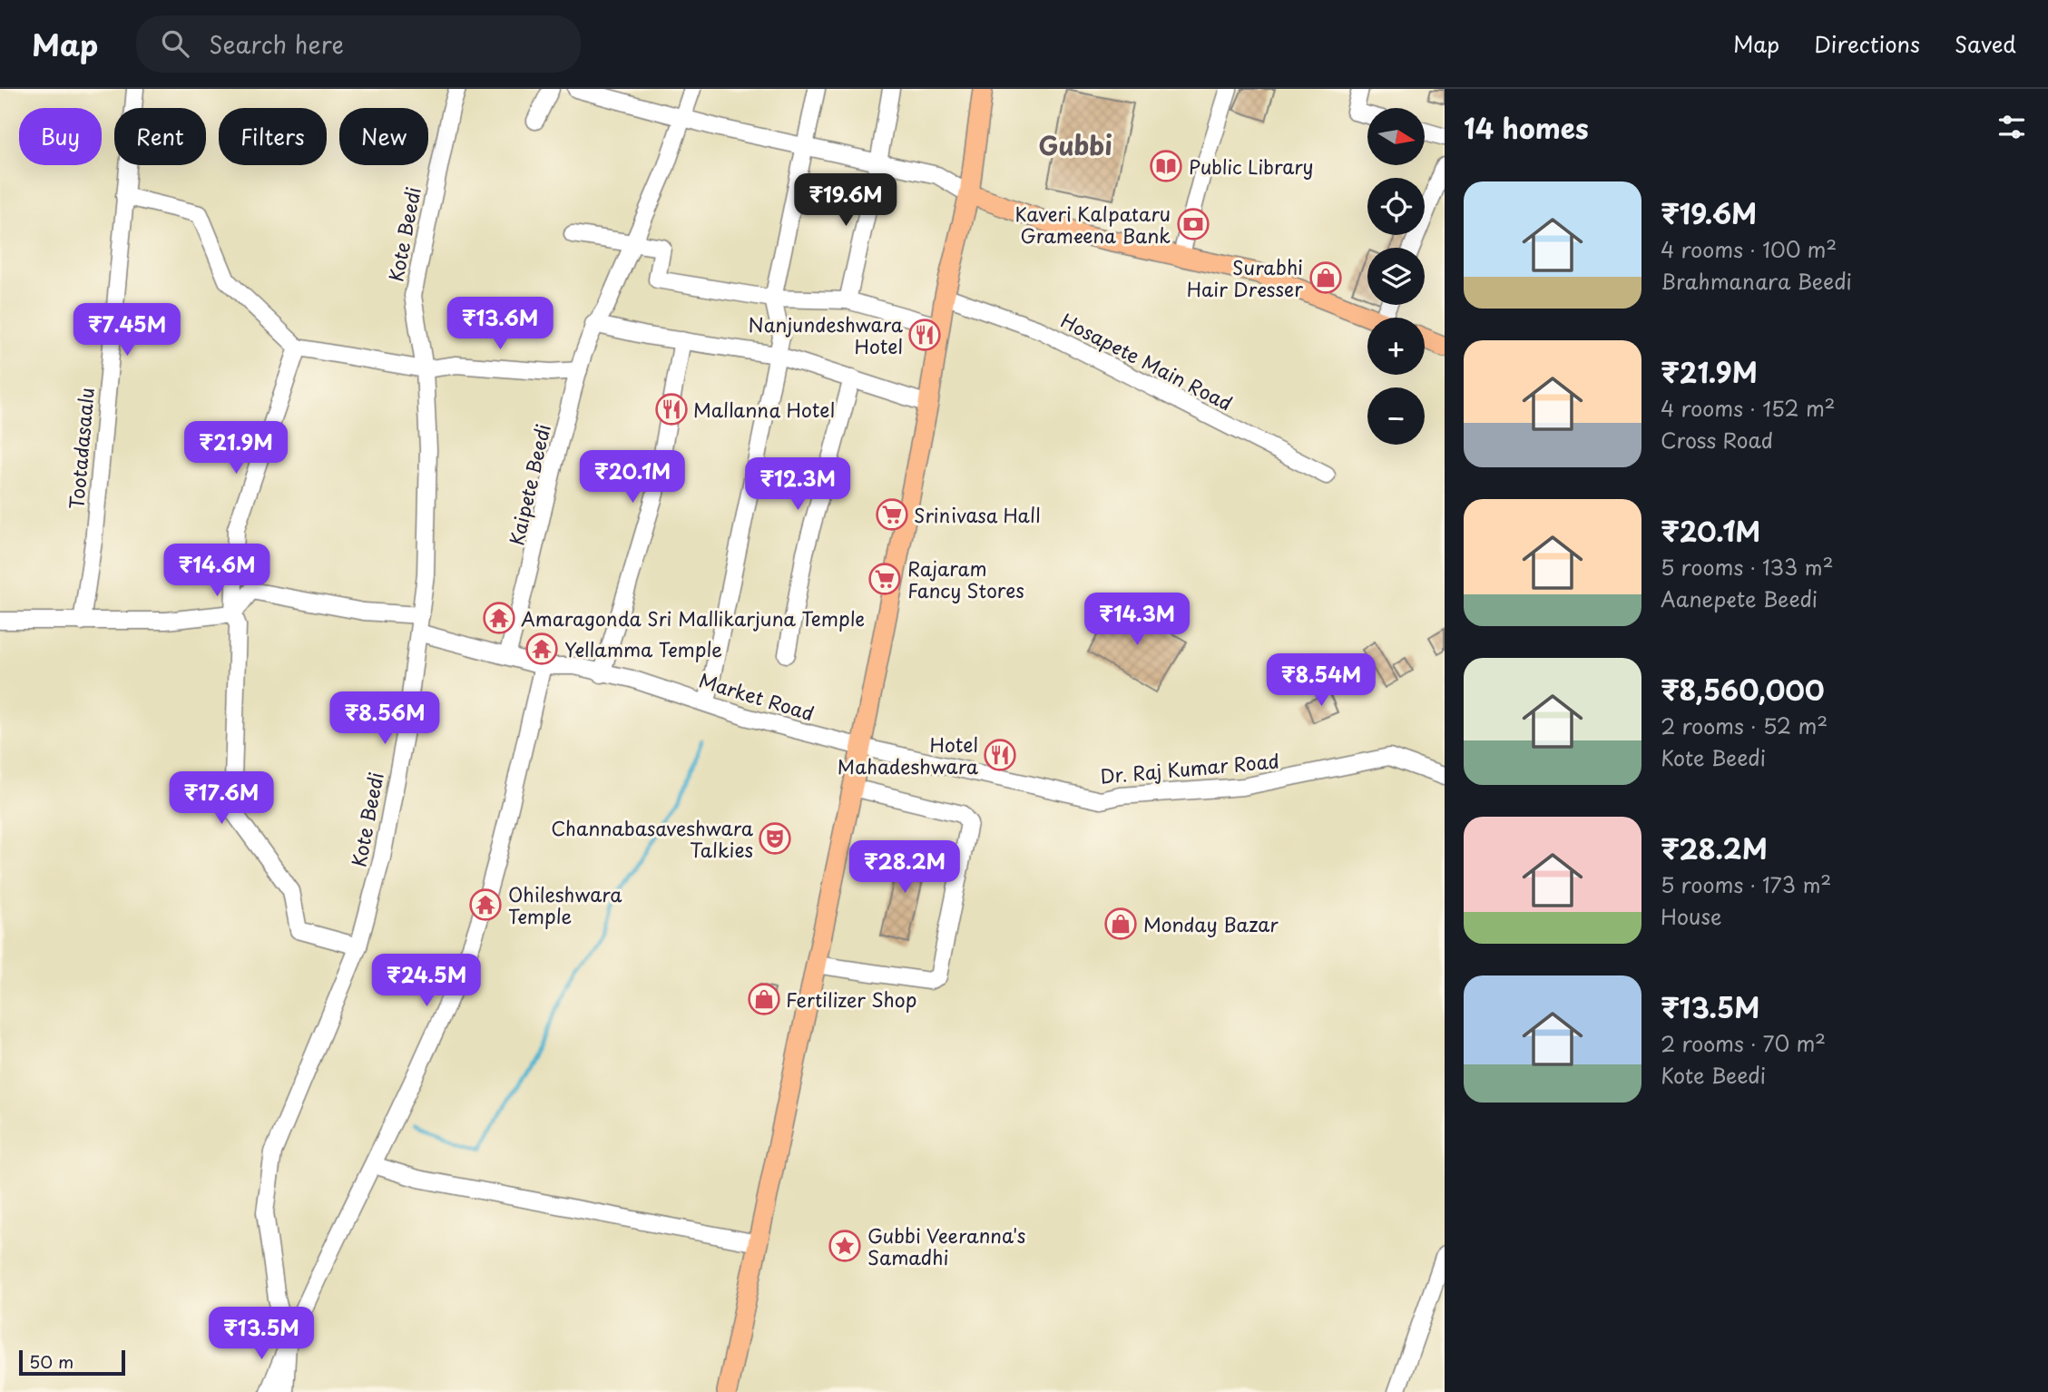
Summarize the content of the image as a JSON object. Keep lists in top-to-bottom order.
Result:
{
  "streets": {
    "street": [
      "Kote Beedi",
      "Hosapete Main Road",
      "Tootadasaalu",
      "Kaipete Beedi",
      "Market Road",
      "Dr. Raj Kumar Road"
    ]
  },
  "crossings": [
    ["Kote Beedi", "Market Road"],
    ["Kaipete Beedi", "Market Road"],
    ["Market Road", "Dr. Raj Kumar Road"]
  ],
  "districts": ["Gubbi"],
  "places": {
    "library": ["Public Library"],
    "bank": ["Kaveri Kalpataru Grameena Bank"],
    "shop": ["Surabhi Hair Dresser", "Monday Bazar", "Fertilizer Shop"],
    "restaurant": ["Nanjundeshwara Hotel", "Mallanna Hotel", "Hotel Mahadeshwara"],
    "supermarket": ["Srinivasa Hall", "Rajaram Fancy Stores"],
    "temple": ["Amaragonda Sri Mallikarjuna Temple", "Yellamma Temple", "Ohileshwara Temple"],
    "theatre": ["Channabasaveshwara Talkies"],
    "place": ["Gubbi Veeranna's Samadhi"]
  },
  "scale_bar": "50 m",
  "north": "right",
  "page": {
    "header": "Map",
    "search": "Search here",
    "nav": ["Map", "Directions", "Saved"],
    "heading": "14 homes",
    "map_buttons": ["+", "−"],
    "chip": [
      "Buy",
      "Rent",
      "Filters",
      "New"
    ],
    "list": [
      {
        "name": "₹19.6M",
        "note": "4 rooms · 100 m² · Brahmanara Beedi"
      },
      {
        "name": "₹21.9M",
        "note": "4 rooms · 152 m² · Cross Road"
      },
      {
        "name": "₹20.1M",
        "note": "5 rooms · 133 m² · Aanepete Beedi"
      },
      {
        "name": "₹8,560,000",
        "note": "2 rooms · 52 m² · Kote Beedi"
      },
      {
        "name": "₹28.2M",
        "note": "5 rooms · 173 m² · House"
      },
      {
        "name": "₹13.5M",
        "note": "2 rooms · 70 m² · Kote Beedi"
      }
    ],
    "price": [
      "₹19.6M",
      "₹13.6M",
      "₹7.45M",
      "₹21.9M",
      "₹20.1M",
      "₹12.3M",
      "₹14.6M",
      "₹14.3M",
      "₹8.54M",
      "₹8.56M",
      "₹17.6M",
      "₹28.2M",
      "₹24.5M",
      "₹13.5M"
    ],
    "scale": "50 m"
  }
}
